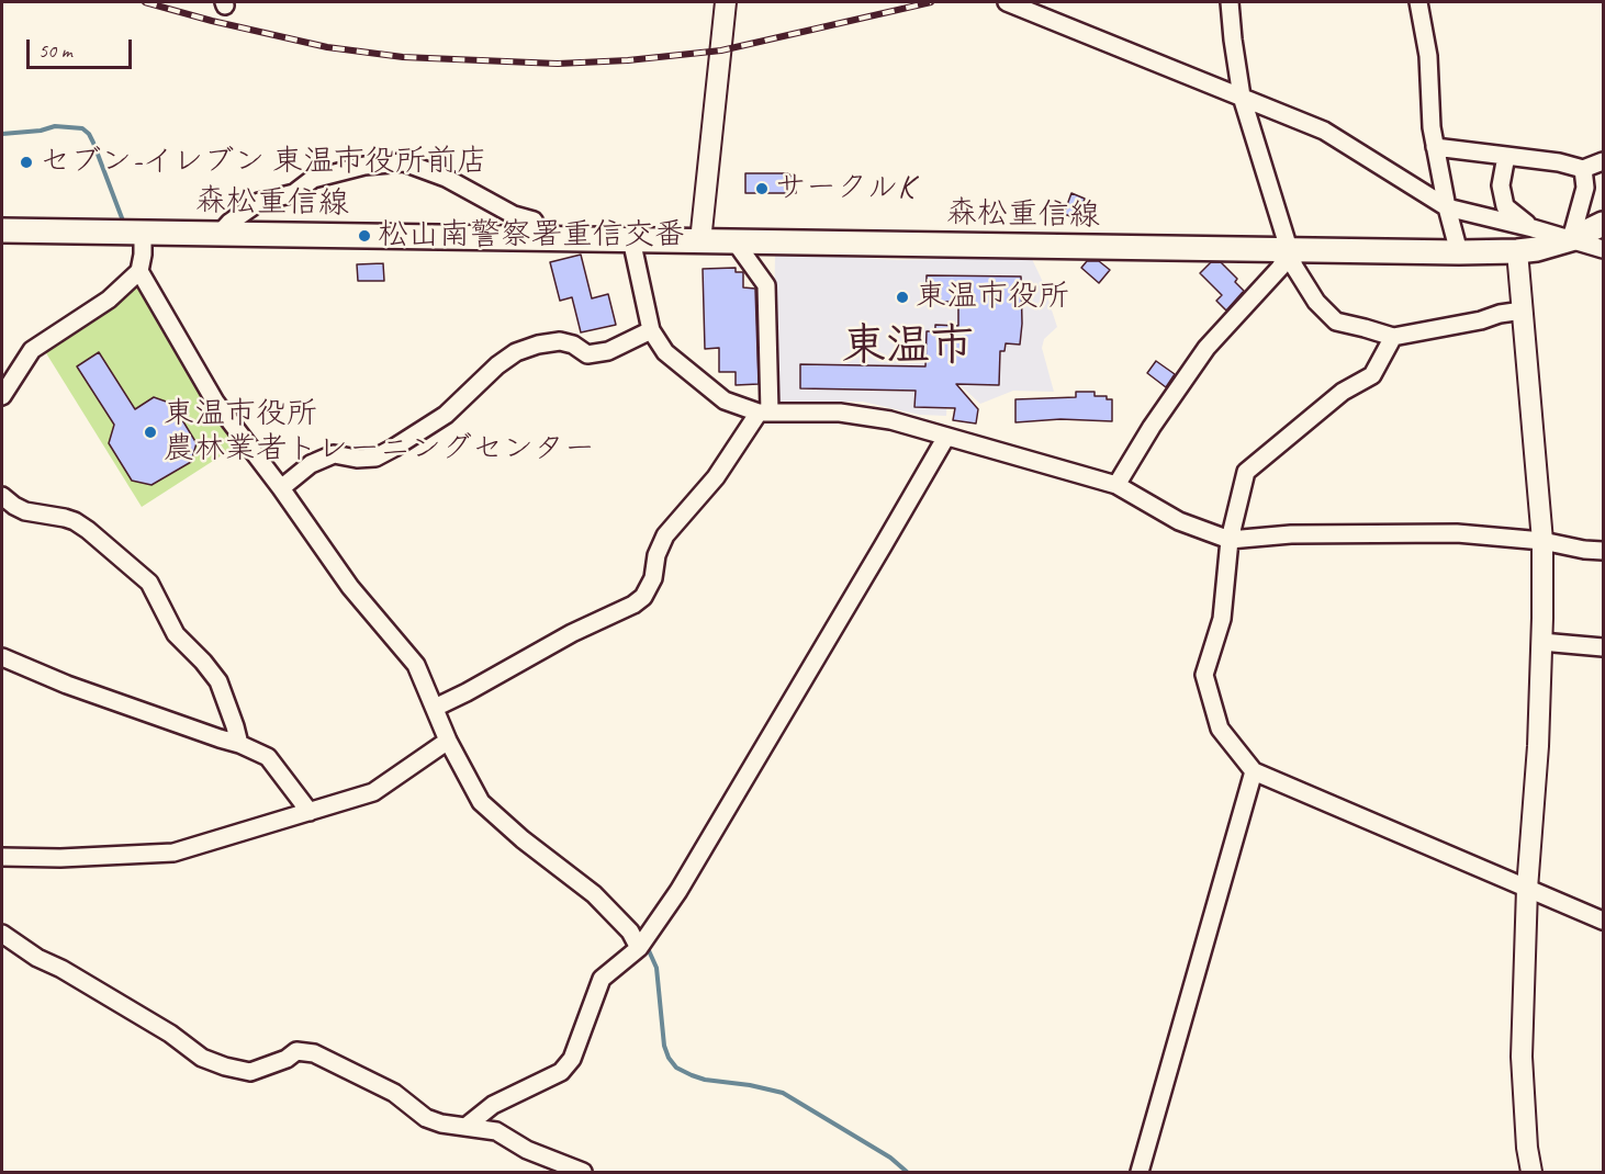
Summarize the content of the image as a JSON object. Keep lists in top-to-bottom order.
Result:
{
  "streets": {
    "main road": ["森松重信線"]
  },
  "districts": ["東温市"],
  "places": [
    "セブン-イレブン 東温市役所前店",
    "サークルK",
    "松山南警察署重信交番",
    "東温市役所",
    "東温市役所 農林業者トレーニングセンター"
  ],
  "scale_bar": "50 m"
}
